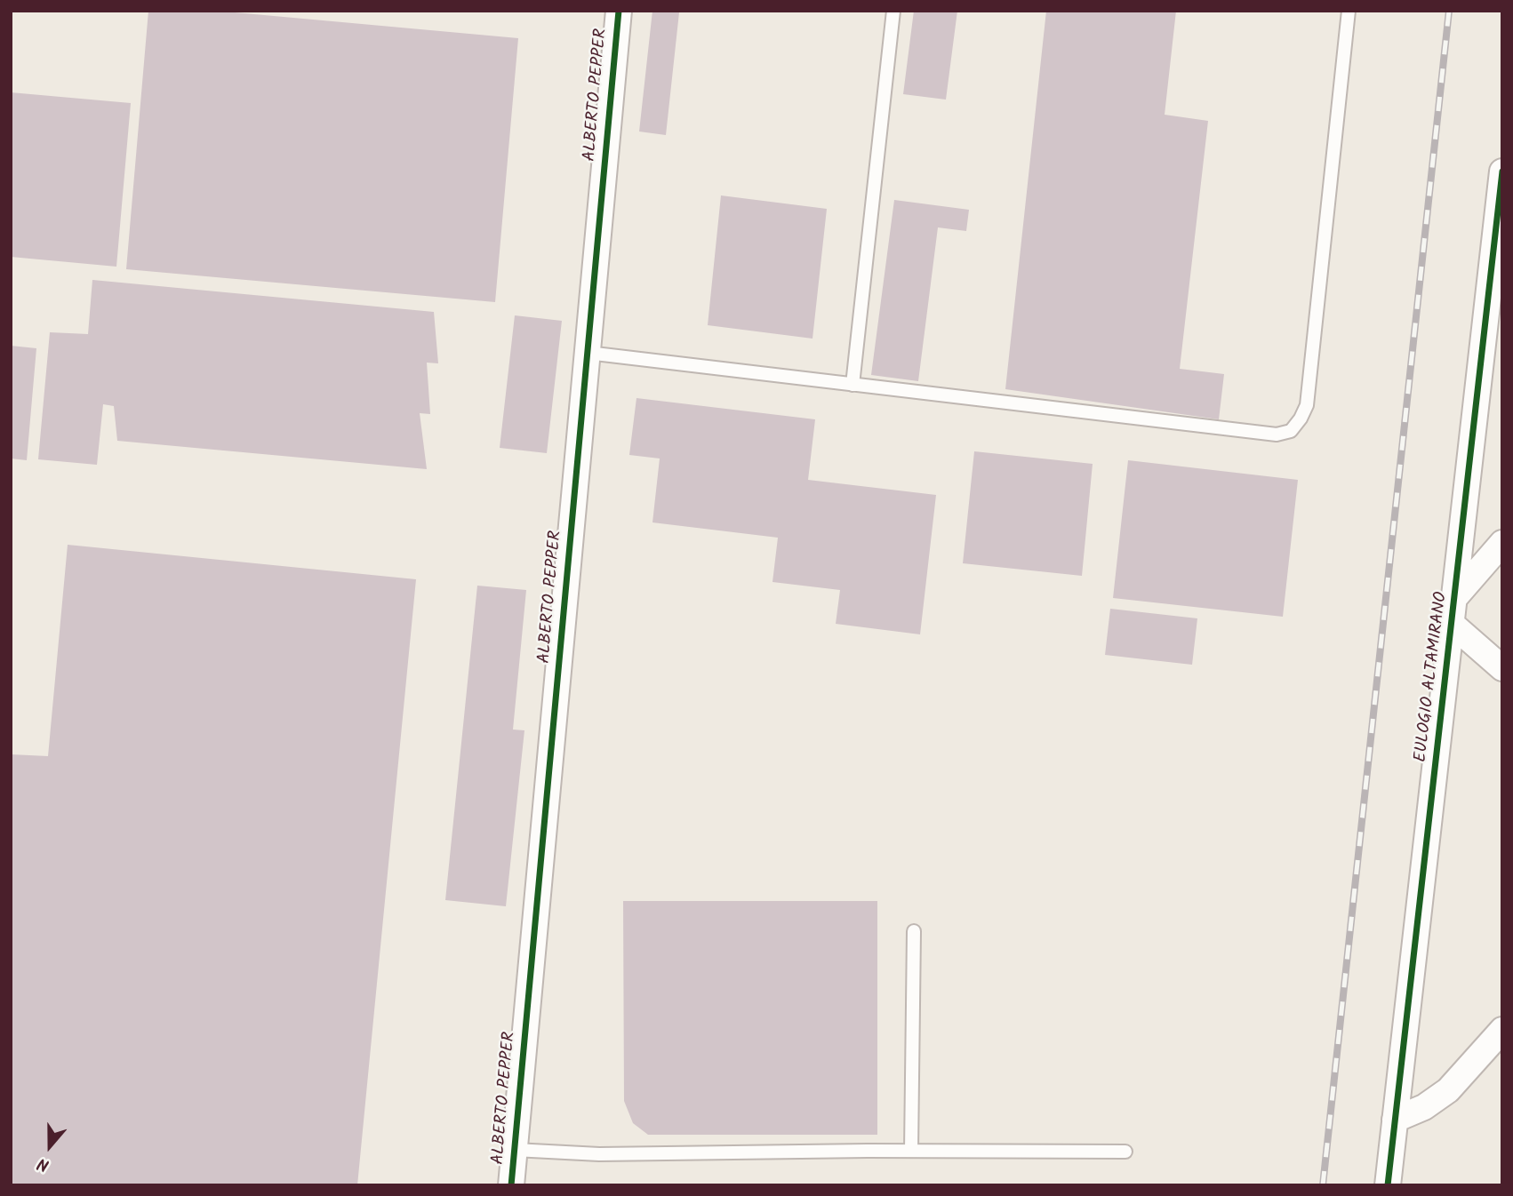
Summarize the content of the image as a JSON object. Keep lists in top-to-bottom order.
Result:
{
  "streets": {
    "street": ["ALBERTO PEPPER", "EULOGIO ALTAMIRANO"]
  },
  "north": "bottom"
}
